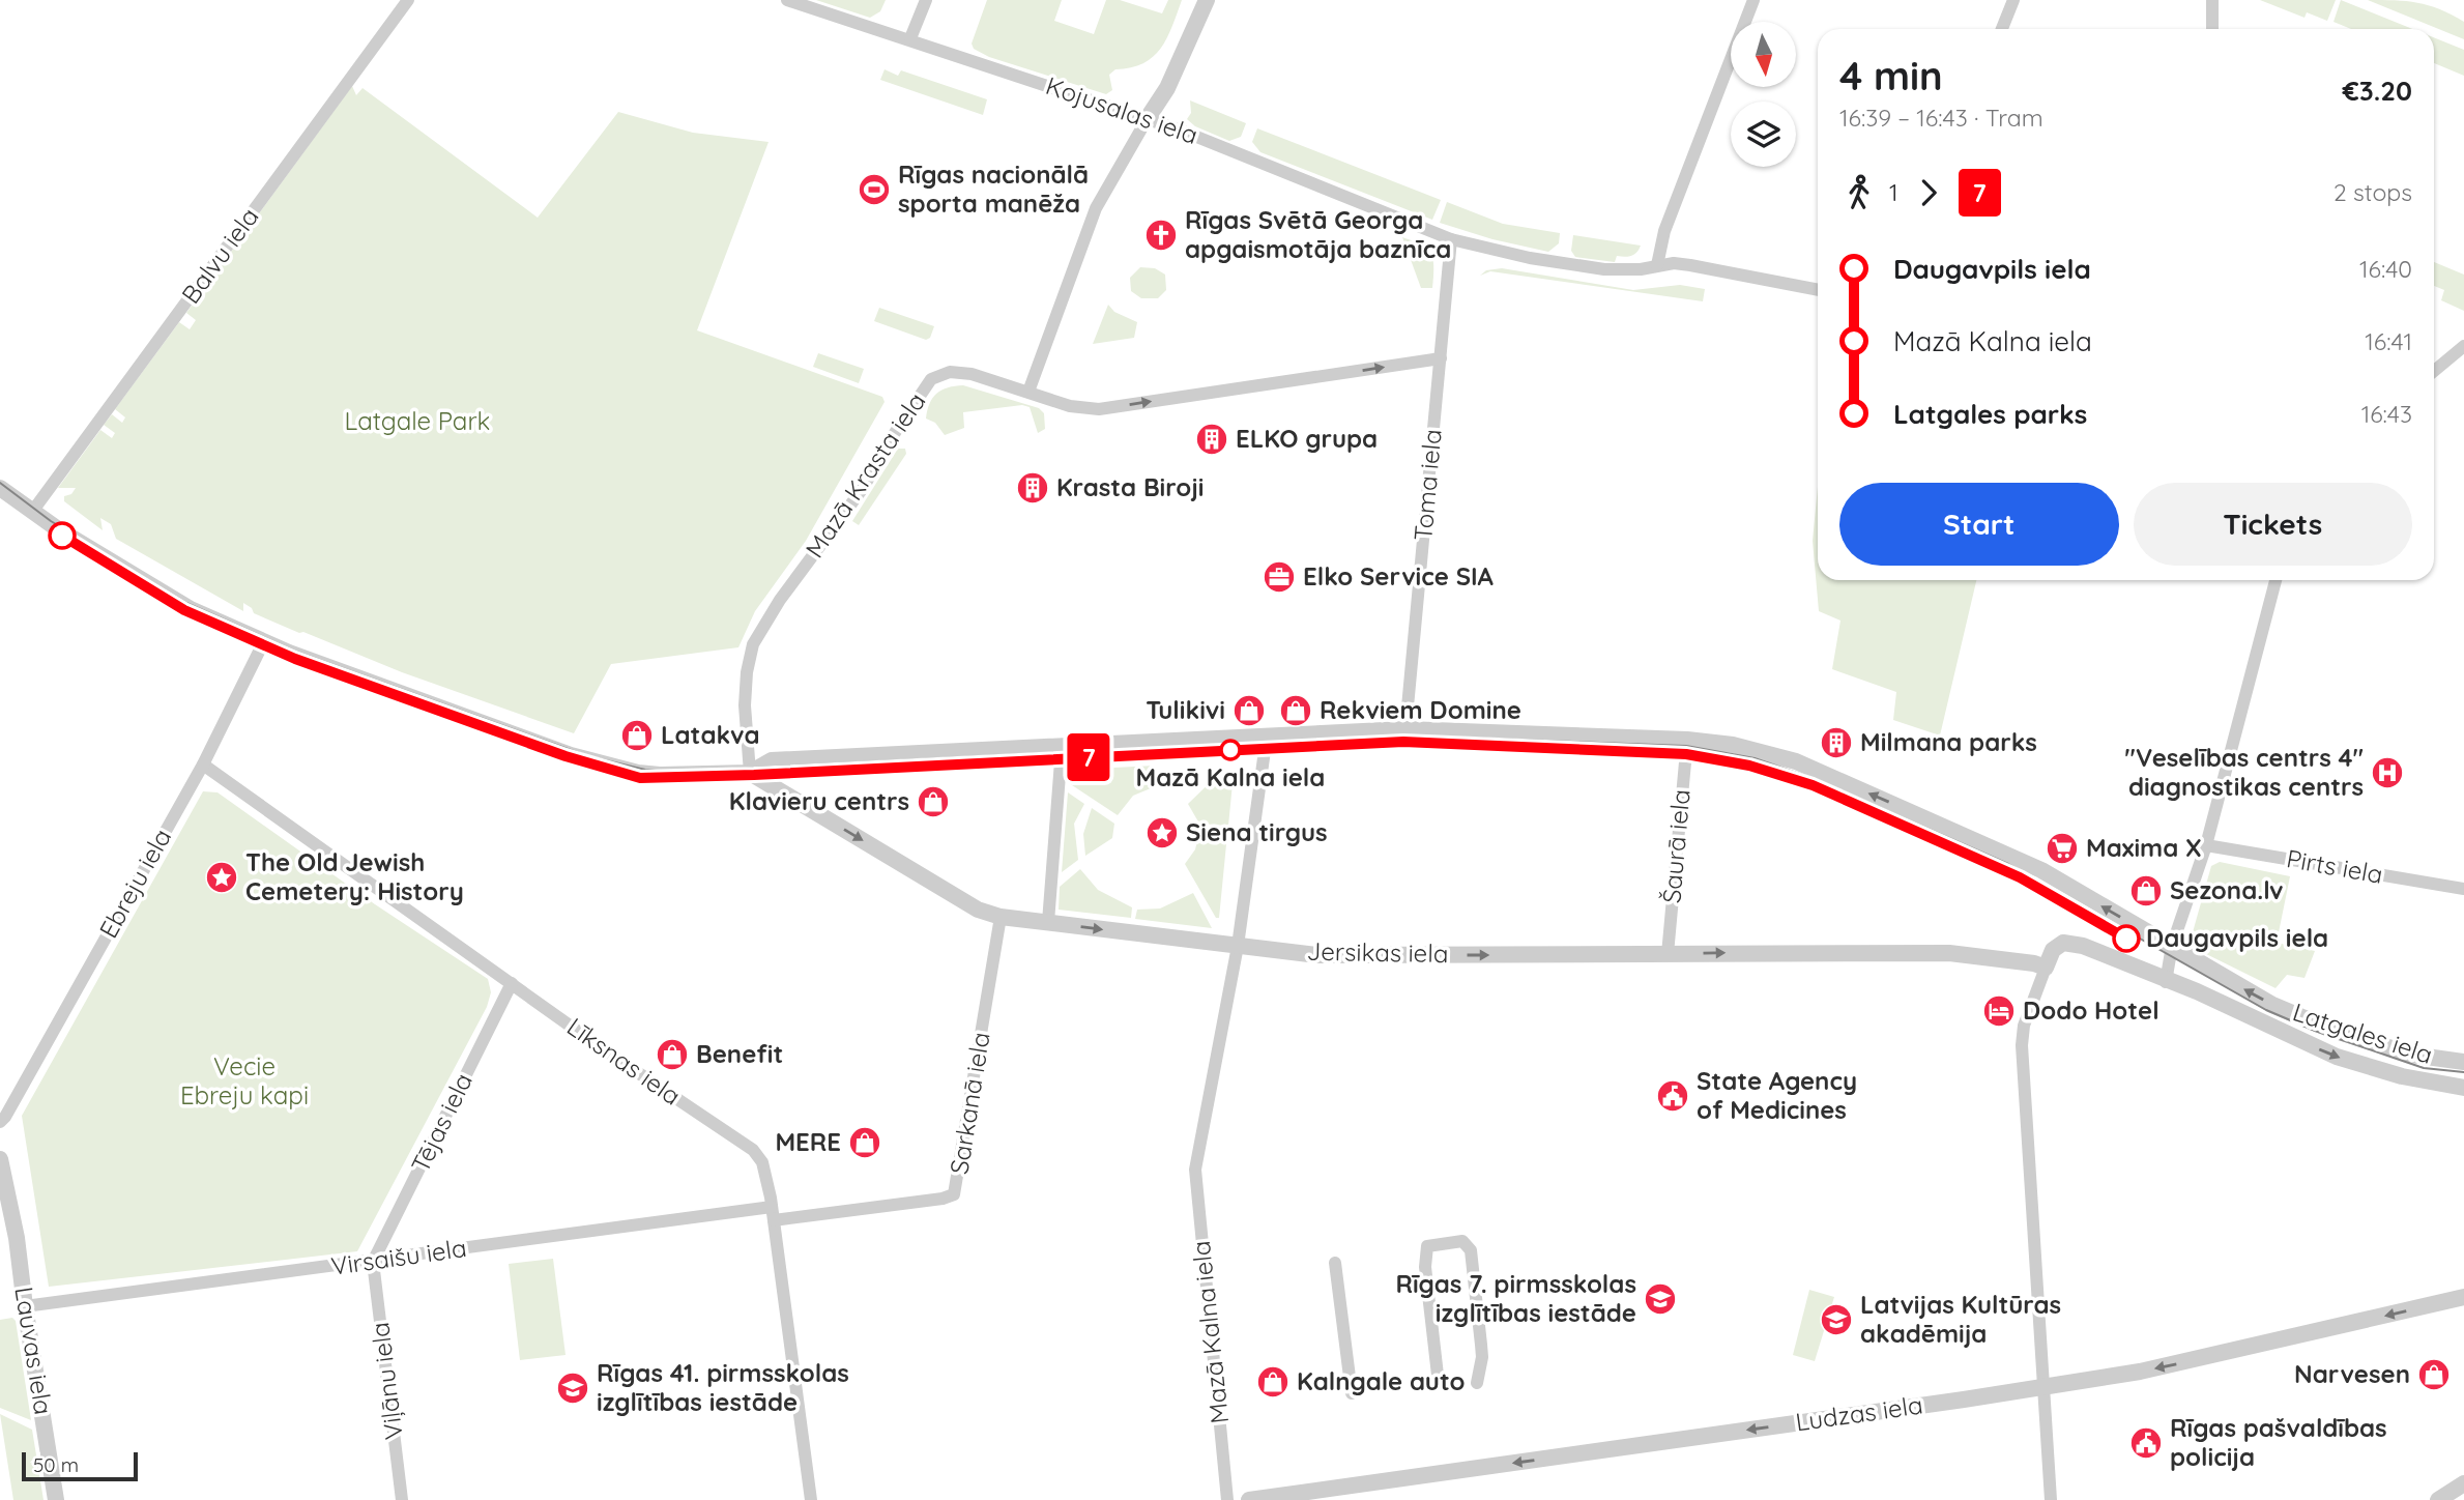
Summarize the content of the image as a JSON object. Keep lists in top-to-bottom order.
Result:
{
  "streets": {
    "street": [
      "Kojusalas iela",
      "Balvu iela",
      "Mazā Krasta iela",
      "Toma iela",
      "Šaurā iela",
      "Pirts iela",
      "Ebreju iela",
      "Jersikas iela",
      "Latgales iela",
      "Līksnas iela",
      "Sarkanā iela",
      "Tējas iela",
      "Virsaišu iela",
      "Mazā Kalna iela",
      "Lauvas iela",
      "Viļānu iela",
      "Ludzas iela"
    ]
  },
  "crossings": [
    ["Kojusalas iela", "Toma iela"],
    ["Balvu iela", "Latgales iela"],
    ["Mazā Krasta iela", "Toma iela"],
    ["Mazā Krasta iela", "Jersikas iela"],
    ["Mazā Krasta iela", "Latgales iela"],
    ["Toma iela", "Latgales iela"],
    ["Šaurā iela", "Jersikas iela"],
    ["Šaurā iela", "Latgales iela"],
    ["Ebreju iela", "Latgales iela"],
    ["Ebreju iela", "Līksnas iela"],
    ["Jersikas iela", "Latgales iela"],
    ["Jersikas iela", "Sarkanā iela"],
    ["Jersikas iela", "Mazā Kalna iela"],
    ["Latgales iela", "Mazā Kalna iela"],
    ["Līksnas iela", "Sarkanā iela"],
    ["Līksnas iela", "Tējas iela"],
    ["Līksnas iela", "Virsaišu iela"],
    ["Sarkanā iela", "Virsaišu iela"],
    ["Tējas iela", "Virsaišu iela"],
    ["Tējas iela", "Viļānu iela"],
    ["Virsaišu iela", "Lauvas iela"],
    ["Virsaišu iela", "Viļānu iela"]
  ],
  "one_way": ["Mazā Krasta iela", "Jersikas iela", "Ludzas iela"],
  "parks": ["Latgale Park", "Vecie Ebreju kapi"],
  "places": {
    "sports": ["Rīgas nacionālā sporta manēža"],
    "church": ["Rīgas Svētā Georga apgaismotāja baznīca"],
    "building": ["ELKO grupa", "Krasta Biroji", "Milmana parks"],
    "office": ["Elko Service SIA"],
    "shop": [
      "Tulikivi",
      "Rekviem Domine",
      "Latakva",
      "Klavieru centrs",
      "Sezona.lv",
      "Benefit",
      "MERE",
      "Narvesen",
      "Kalngale auto"
    ],
    "other": ["Mazā Kalna iela", "Daugavpils iela"],
    "hospital": ["\"Veselības centrs 4\" diagnostikas centrs"],
    "place": ["Siena tirgus", "The Old Jewish Cemetery: History"],
    "supermarket": ["Maxima X"],
    "hotel": ["Dodo Hotel"],
    "public building": ["State Agency of Medicines", "Rīgas pašvaldības policija"],
    "school or university": ["Rīgas 7. pirmsskolas izglītības iestāde", "Latvijas Kultūras akadēmija", "Rīgas 41. pirmsskolas izglītības iestāde"]
  },
  "lines": ["tram line 7"],
  "scale_bar": "50 m",
  "north": "bottom",
  "page": {
    "on_map": "7",
    "heading": ["4 min", "16:39 – 16:43 · Tram", "€3.20"],
    "legs": ["1", "7", "2 stops"],
    "list": [
      {
        "name": "Daugavpils iela",
        "value": "16:40"
      },
      {
        "name": "Mazā Kalna iela",
        "value": "16:41"
      },
      {
        "name": "Latgales parks",
        "value": "16:43"
      }
    ],
    "buttons": ["Start", "Tickets"],
    "scale": "50 m"
  }
}
